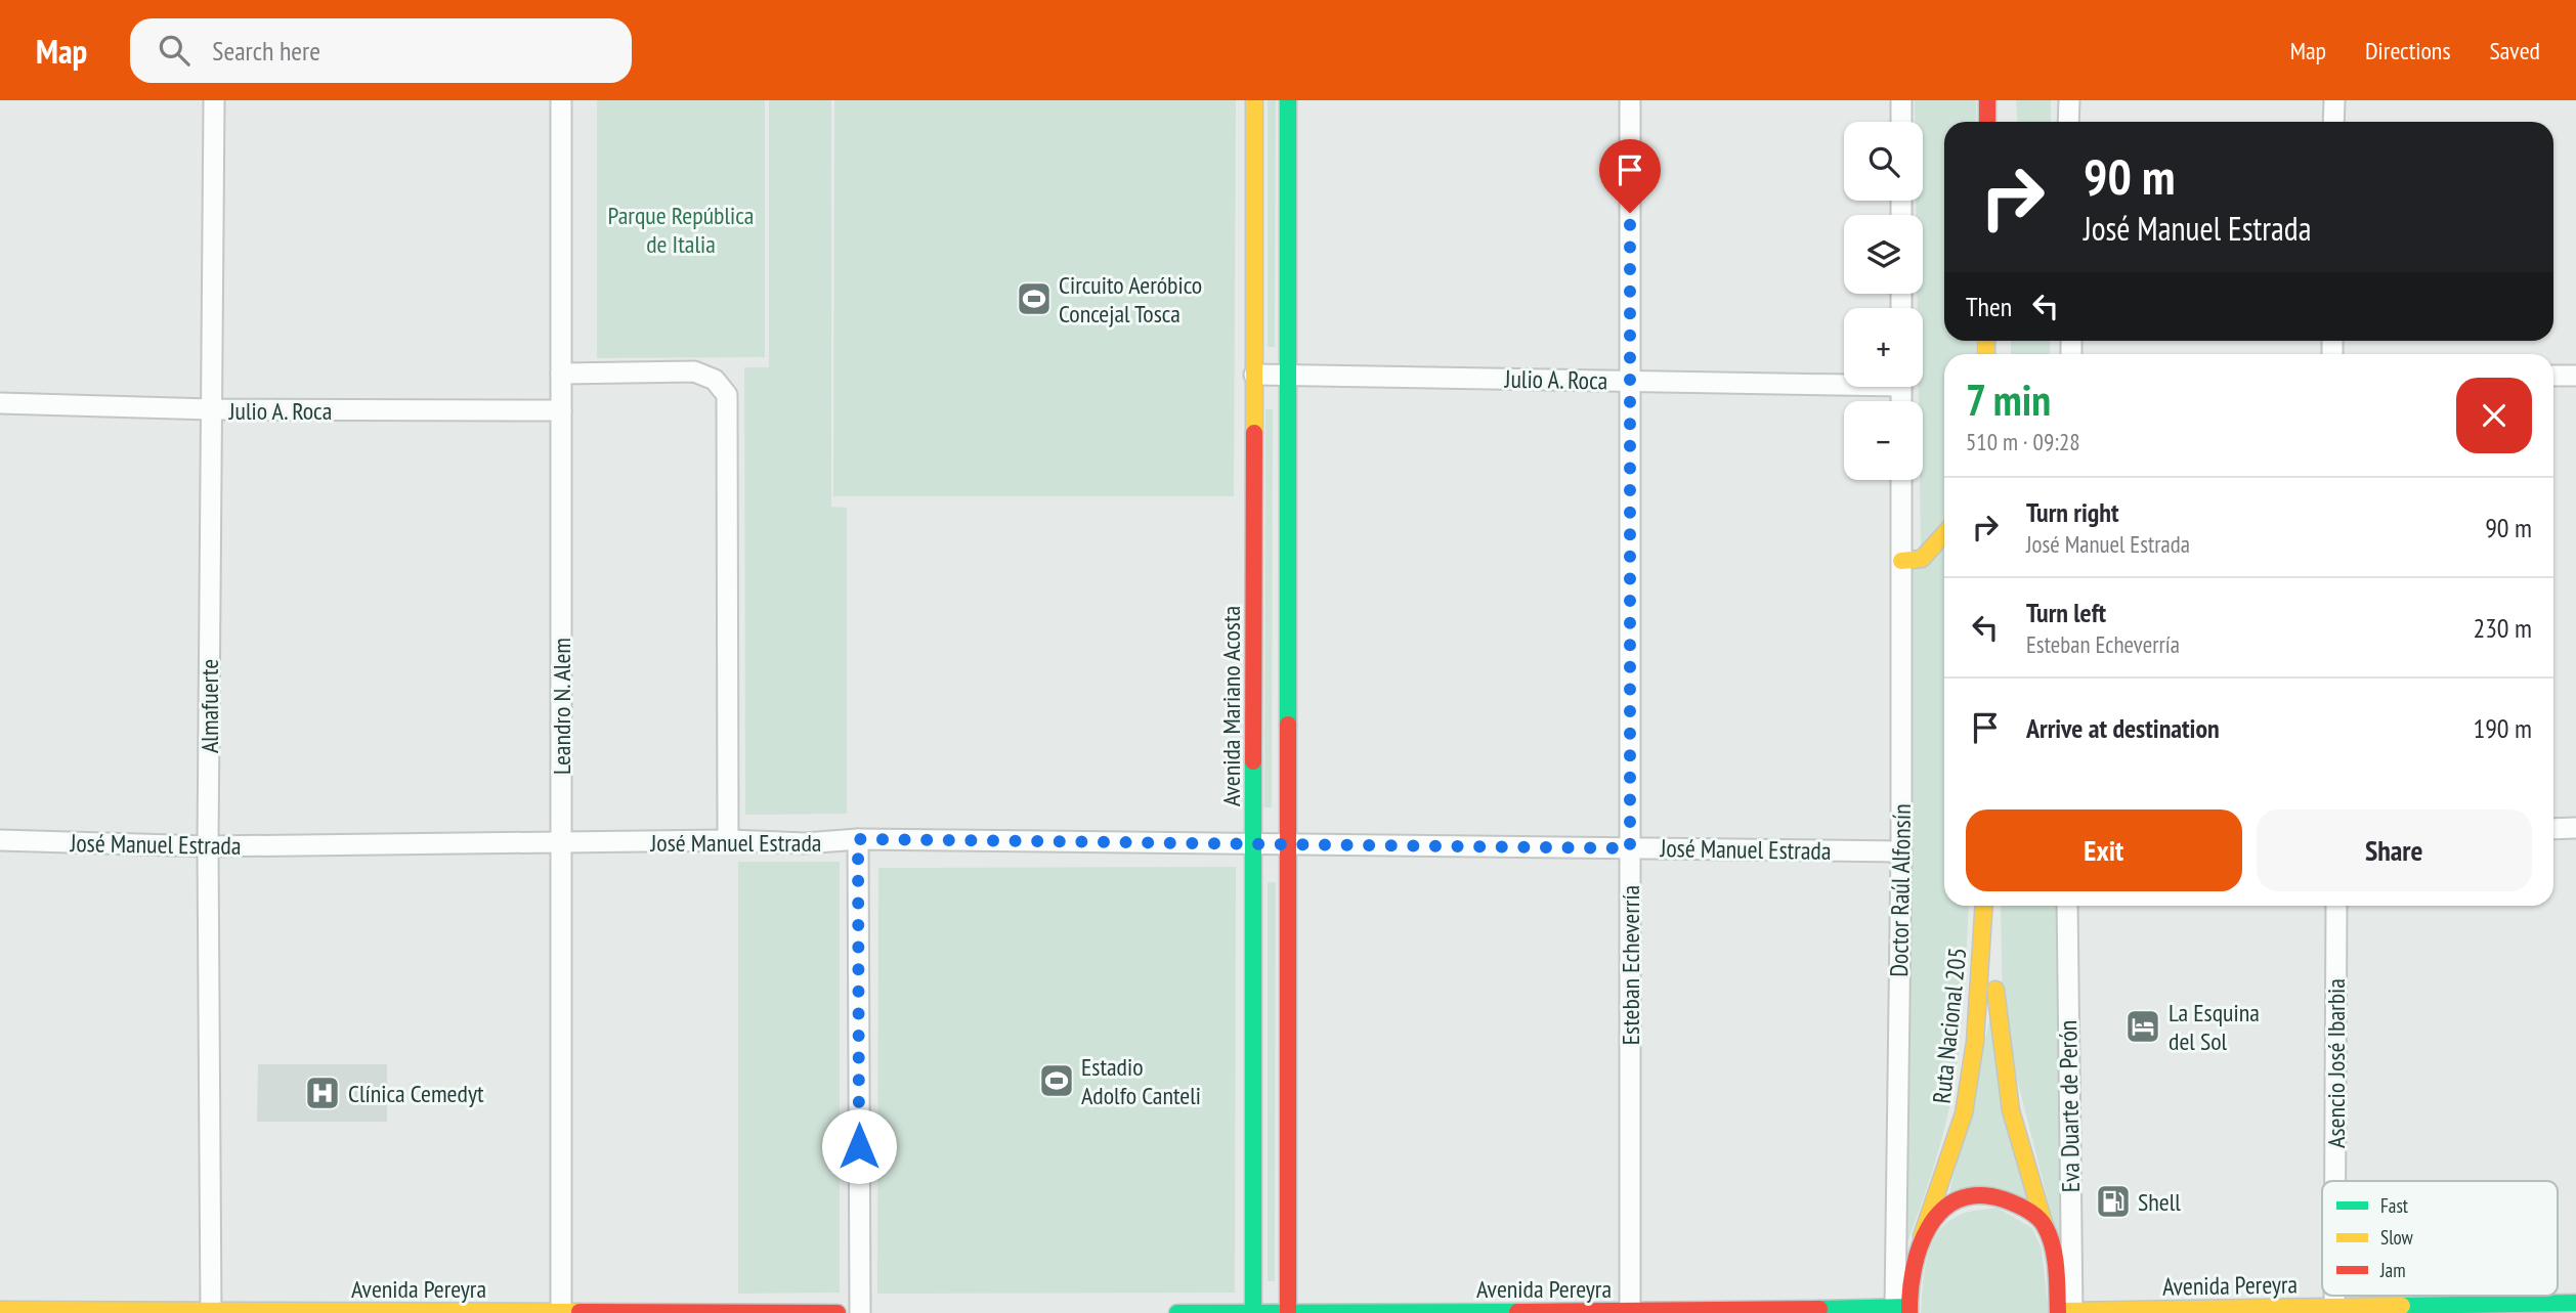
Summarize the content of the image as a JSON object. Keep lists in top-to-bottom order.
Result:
{
  "streets": {
    "main road": ["Avenida Mariano Acosta", "Ruta Nacional 205", "Avenida Pereyra"],
    "street": [
      "Julio A. Roca",
      "Almafuerte",
      "Leandro N. Alem",
      "José Manuel Estrada",
      "Doctor Raúl Alfonsín",
      "Esteban Echeverría",
      "Asencio José Ibarbia",
      "Eva Duarte de Perón"
    ]
  },
  "crossings": [
    ["Julio A. Roca", "Almafuerte"],
    ["Julio A. Roca", "Leandro N. Alem"],
    ["Julio A. Roca", "Avenida Mariano Acosta"],
    ["Julio A. Roca", "Esteban Echeverría"],
    ["Almafuerte", "José Manuel Estrada"],
    ["Almafuerte", "Avenida Pereyra"],
    ["Leandro N. Alem", "José Manuel Estrada"],
    ["Leandro N. Alem", "Avenida Pereyra"],
    ["Avenida Mariano Acosta", "José Manuel Estrada"],
    ["Avenida Mariano Acosta", "Avenida Pereyra"],
    ["José Manuel Estrada", "Doctor Raúl Alfonsín"],
    ["José Manuel Estrada", "Esteban Echeverría"],
    ["Doctor Raúl Alfonsín", "Ruta Nacional 205"],
    ["Doctor Raúl Alfonsín", "Avenida Pereyra"],
    ["Esteban Echeverría", "Avenida Pereyra"],
    ["Ruta Nacional 205", "Eva Duarte de Perón"],
    ["Ruta Nacional 205", "Avenida Pereyra"],
    ["Eva Duarte de Perón", "Avenida Pereyra"]
  ],
  "parks": ["Parque República de Italia"],
  "places": {
    "sports": ["Circuito Aeróbico Concejal Tosca", "Estadio Adolfo Canteli"],
    "hotel": ["La Esquina del Sol"],
    "hospital": ["Clínica Cemedyt"],
    "fuel station": ["Shell"]
  },
  "legend": ["Fast", "Slow", "Jam"],
  "page": {
    "header": "Map",
    "search": "Search here",
    "nav": ["Map", "Directions", "Saved"],
    "map_buttons": ["+", "−"],
    "turn": ["90 m", "José Manuel Estrada"],
    "then": "Then",
    "heading": ["7 min", "510 m · 09:28"],
    "list": [
      {
        "name": "Turn right",
        "note": "José Manuel Estrada",
        "value": "90 m"
      },
      {
        "name": "Turn left",
        "note": "Esteban Echeverría",
        "value": "230 m"
      },
      {
        "name": "Arrive at destination",
        "value": "190 m"
      }
    ],
    "buttons": ["Exit", "Share"]
  }
}
